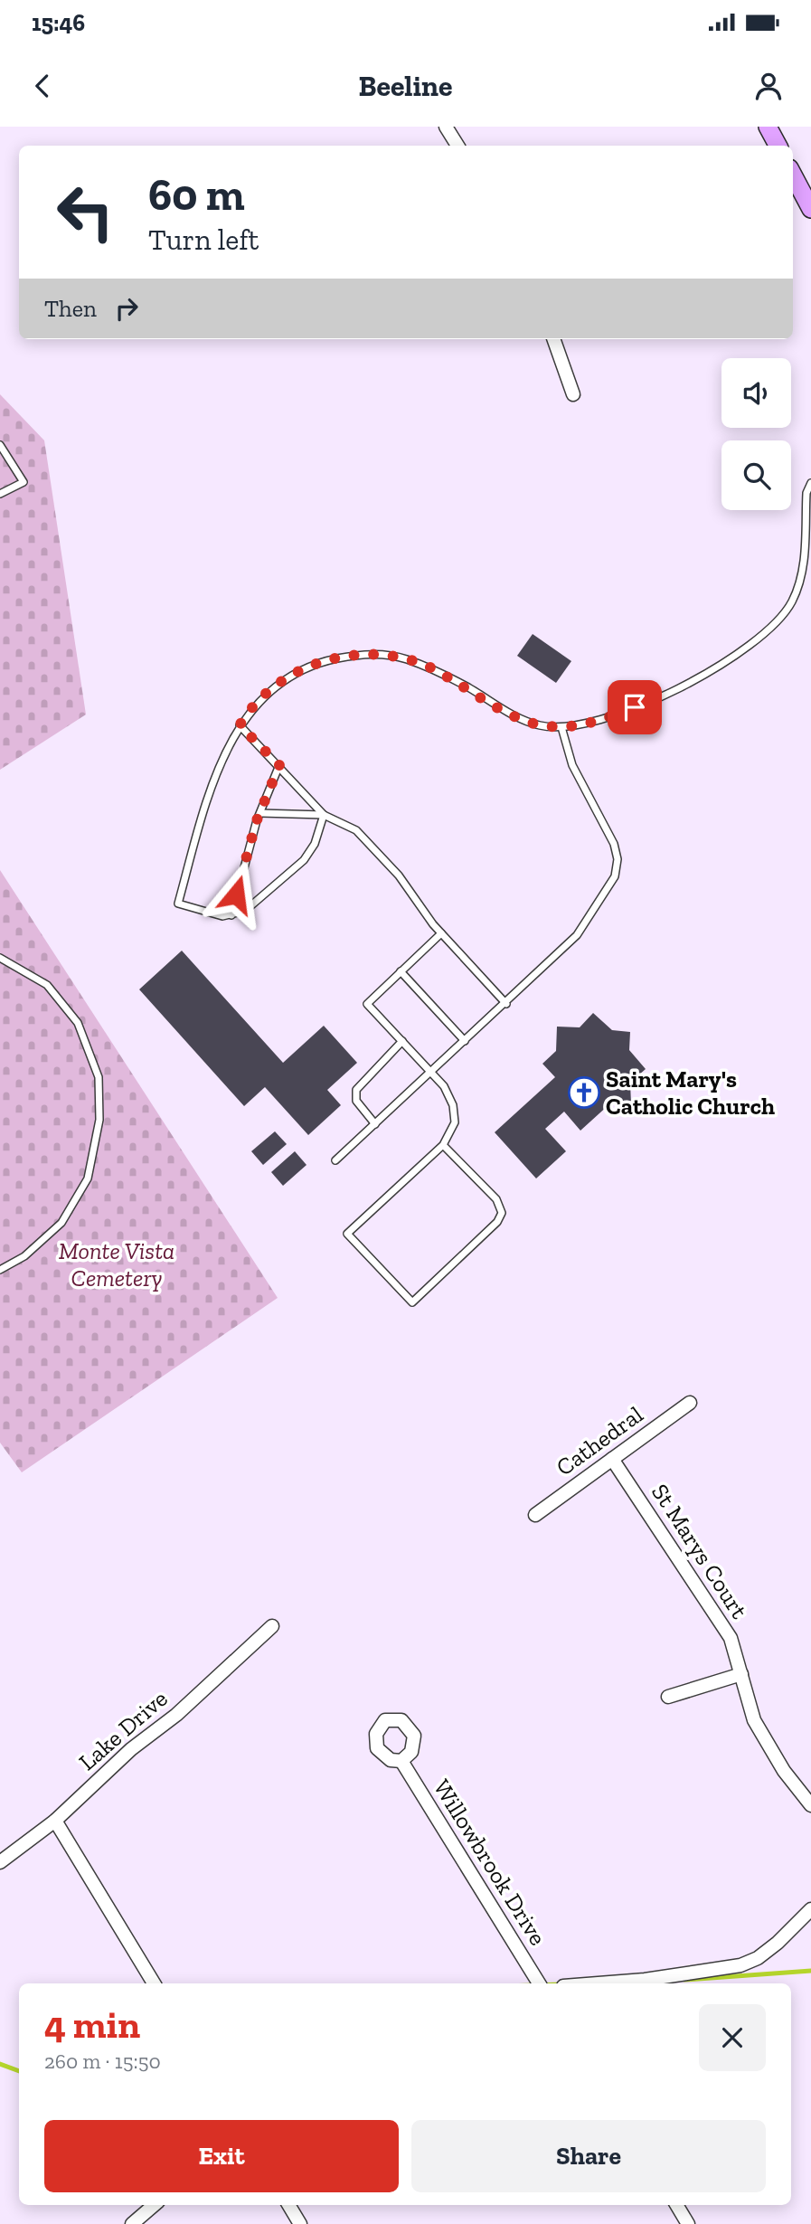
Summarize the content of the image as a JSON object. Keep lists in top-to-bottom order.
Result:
{
  "streets": {
    "street": [
      "Cathedral",
      "St Marys Court",
      "Lake Drive",
      "Willowbrook Drive"
    ]
  },
  "crossings": [
    ["Cathedral", "St Marys Court"]
  ],
  "parks": ["Monte Vista Cemetery"],
  "places": {
    "church": ["Saint Mary's Catholic Church"]
  },
  "page": {
    "status": "15:46",
    "header": "Beeline",
    "turn": ["60 m", "Turn left"],
    "then": "Then",
    "heading": ["4 min", "260 m · 15:50"],
    "buttons": ["Exit", "Share"]
  }
}
